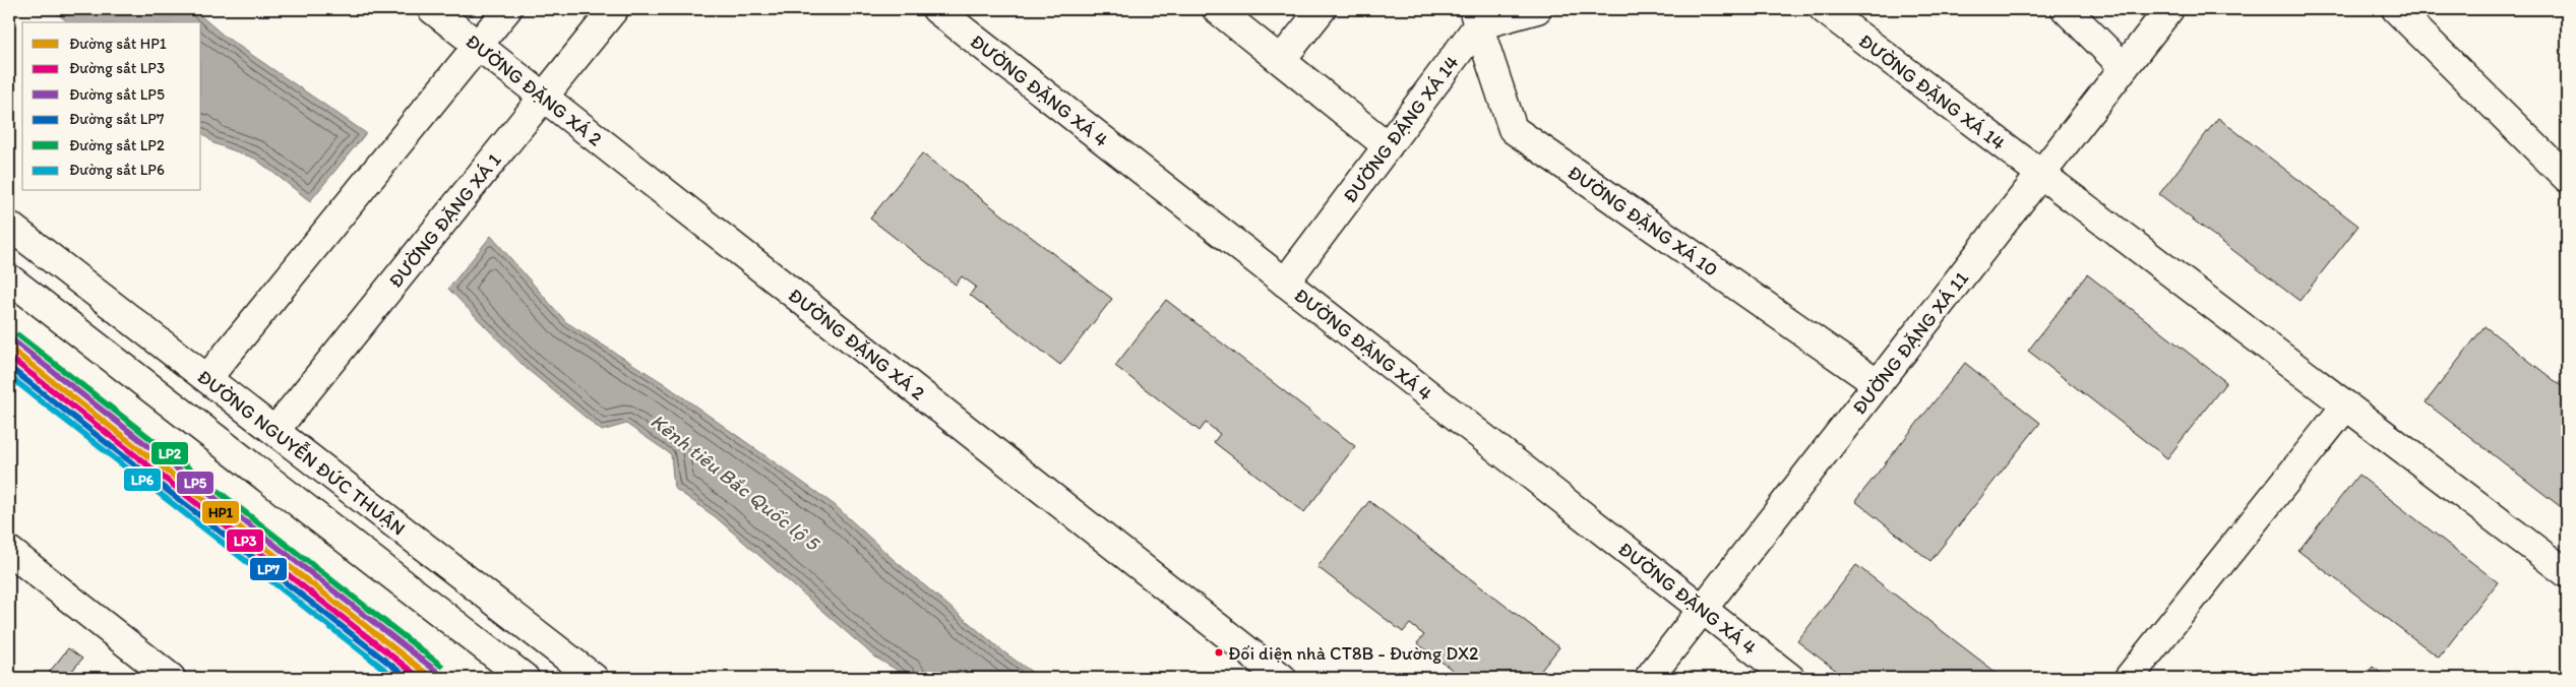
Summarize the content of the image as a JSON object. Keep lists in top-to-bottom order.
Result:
{
  "streets": {
    "main road": [
      "ĐƯỜNG ĐẶNG XÁ 2",
      "ĐƯỜNG ĐẶNG XÁ 4",
      "ĐƯỜNG ĐẶNG XÁ 14",
      "ĐƯỜNG ĐẶNG XÁ 1",
      "ĐƯỜNG ĐẶNG XÁ 10",
      "ĐƯỜNG ĐẶNG XÁ 11",
      "ĐƯỜNG NGUYỄN ĐỨC THUẬN"
    ]
  },
  "crossings": [
    ["ĐƯỜNG ĐẶNG XÁ 2", "ĐƯỜNG ĐẶNG XÁ 1"],
    ["ĐƯỜNG ĐẶNG XÁ 4", "ĐƯỜNG ĐẶNG XÁ 14"],
    ["ĐƯỜNG ĐẶNG XÁ 4", "ĐƯỜNG ĐẶNG XÁ 11"],
    ["ĐƯỜNG ĐẶNG XÁ 14", "ĐƯỜNG ĐẶNG XÁ 10"],
    ["ĐƯỜNG ĐẶNG XÁ 14", "ĐƯỜNG ĐẶNG XÁ 11"],
    ["ĐƯỜNG ĐẶNG XÁ 1", "ĐƯỜNG NGUYỄN ĐỨC THUẬN"],
    ["ĐƯỜNG ĐẶNG XÁ 10", "ĐƯỜNG ĐẶNG XÁ 11"]
  ],
  "water": ["Kênh tiêu Bắc Quốc lộ 5"],
  "places": ["Đối diện nhà CT8B - Đường DX2"],
  "lines": [
    "rail line LP2",
    "rail line LP5",
    "rail line HP1",
    "rail line LP3",
    "rail line LP7",
    "rail line LP6"
  ],
  "legend": [
    "Đường sắt HP1",
    "Đường sắt LP3",
    "Đường sắt LP5",
    "Đường sắt LP7",
    "Đường sắt LP2",
    "Đường sắt LP6"
  ]
}
